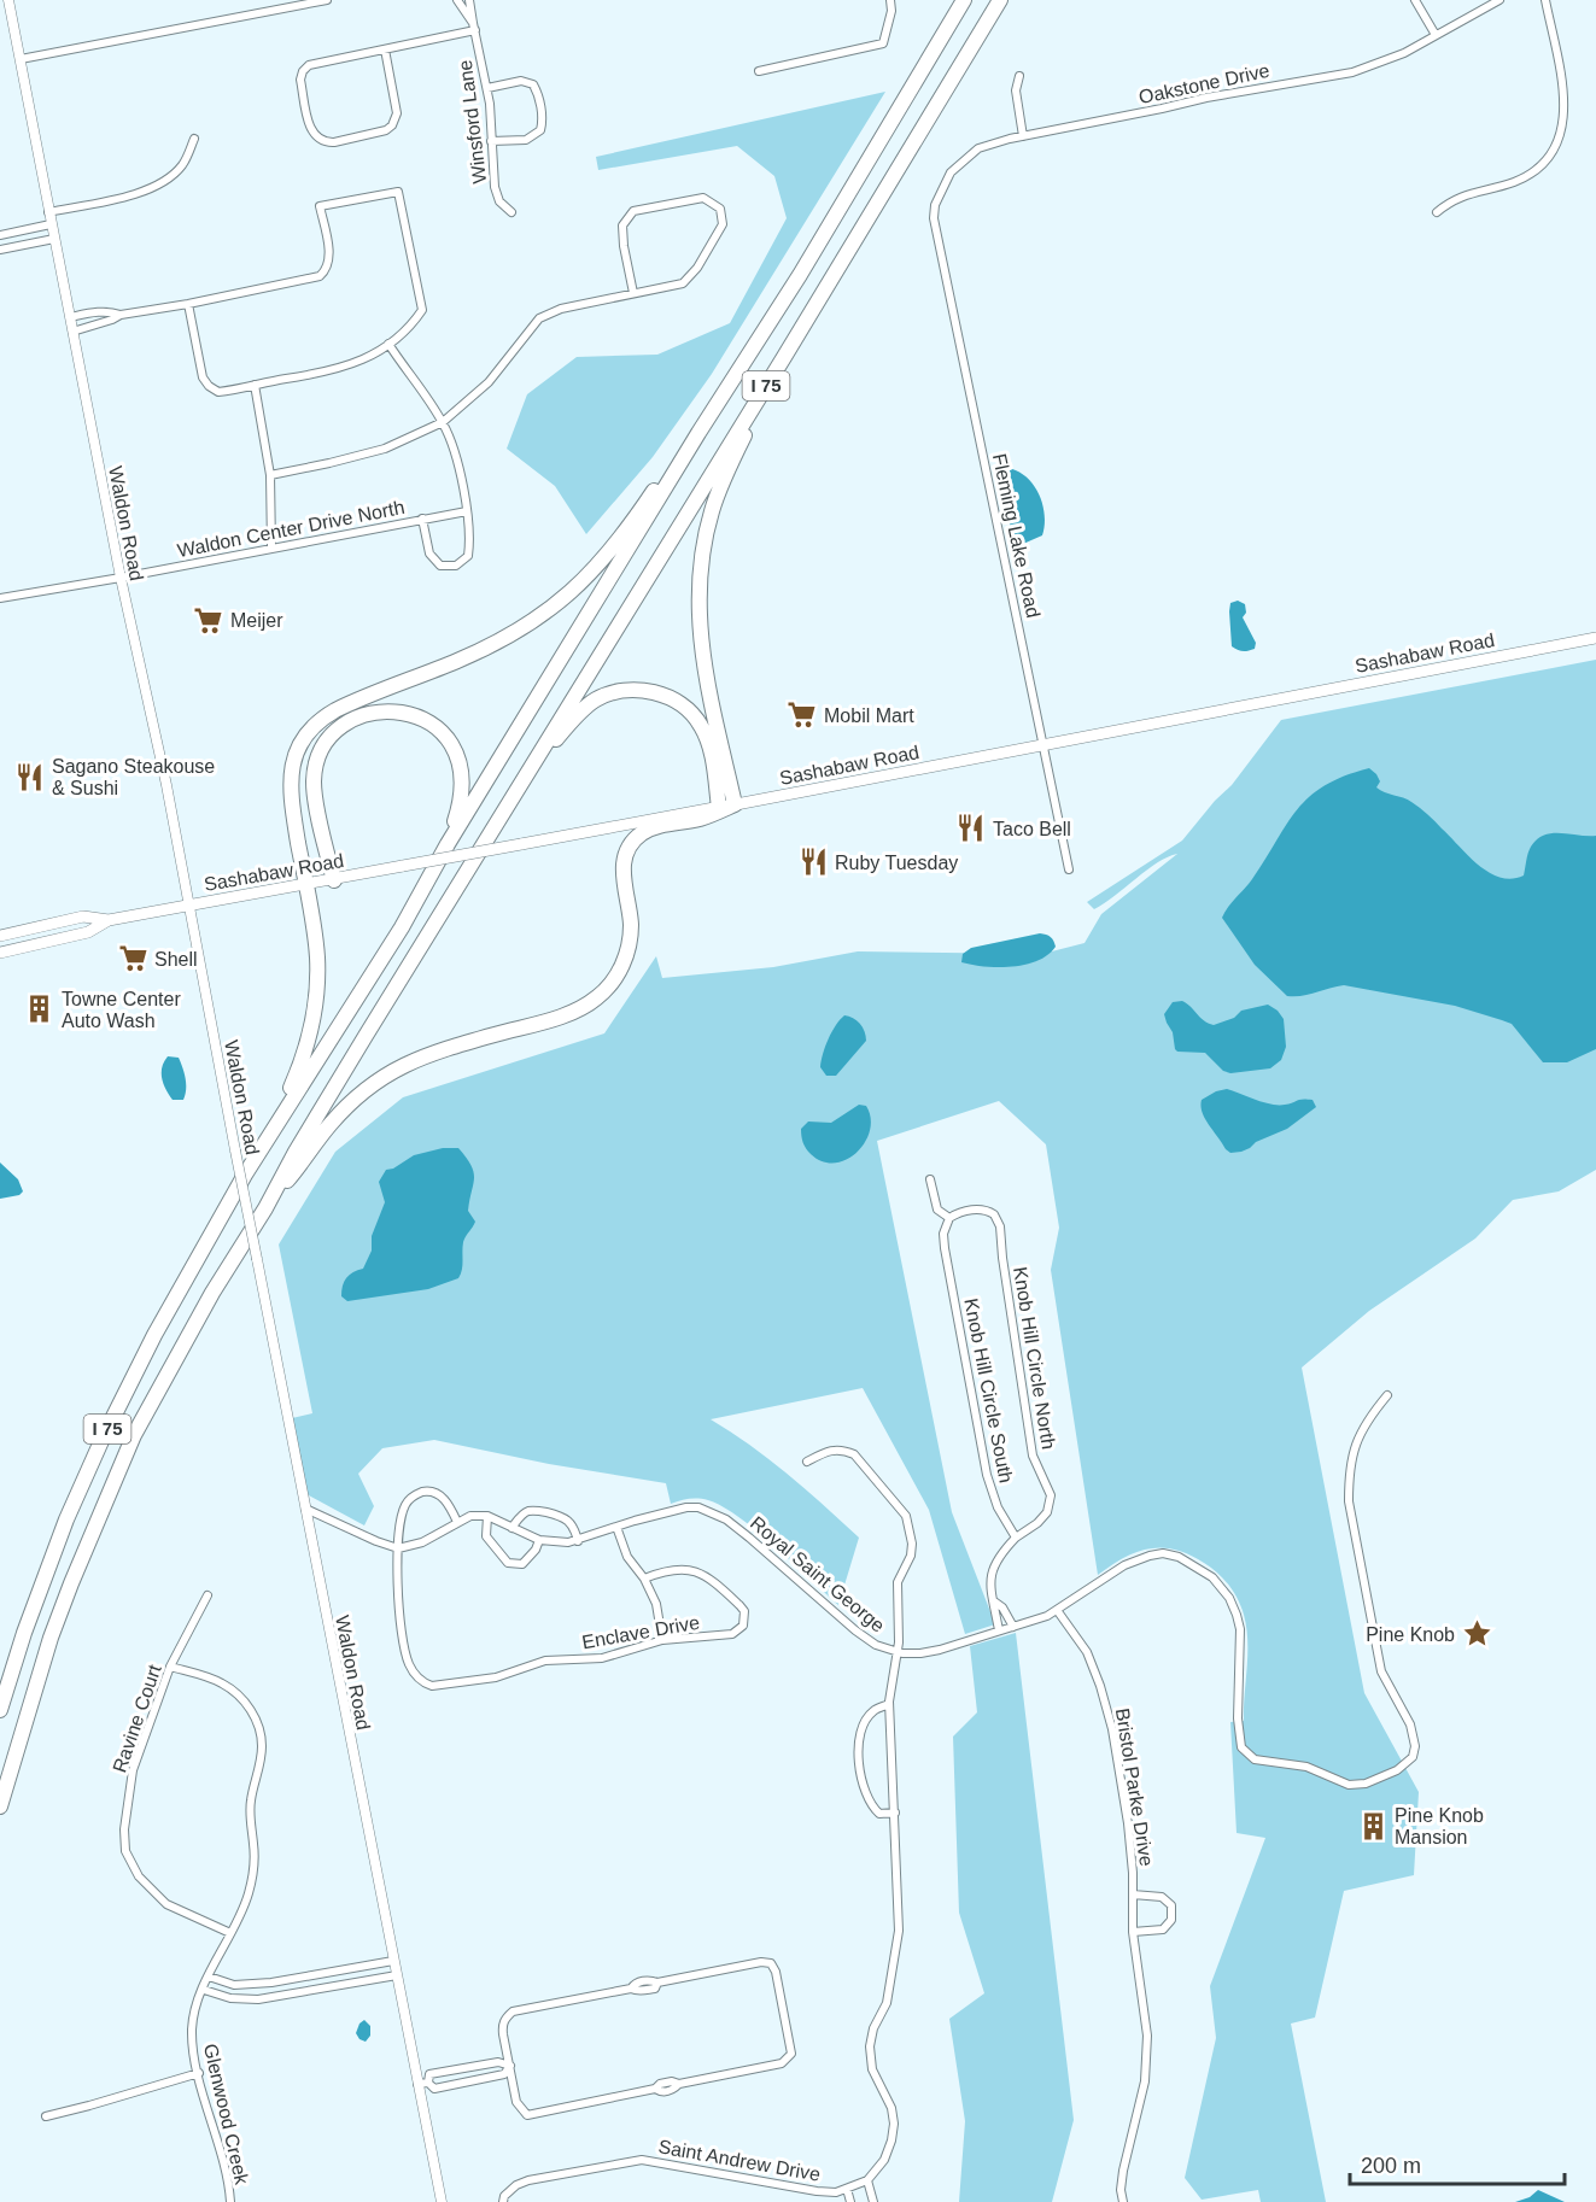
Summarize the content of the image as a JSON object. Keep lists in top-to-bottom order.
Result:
{
  "streets": {
    "highway": ["I 75"],
    "main road": ["Sashabaw Road"],
    "street": [
      "Oakstone Drive",
      "Winsford Lane",
      "Waldon Road",
      "Waldon Center Drive North",
      "Fleming Lake Road",
      "Knob Hill Circle North",
      "Knob Hill Circle South",
      "Royal Saint George",
      "Enclave Drive",
      "Ravine Court",
      "Bristol Parke Drive",
      "Glenwood Creek",
      "Saint Andrew Drive"
    ]
  },
  "crossings": [
    ["Oakstone Drive", "Fleming Lake Road"],
    ["Waldon Road", "Waldon Center Drive North"],
    ["Waldon Road", "Sashabaw Road"],
    ["Fleming Lake Road", "Sashabaw Road"],
    ["Knob Hill Circle North", "Knob Hill Circle South"],
    ["Royal Saint George", "Bristol Parke Drive"],
    ["Ravine Court", "Glenwood Creek"]
  ],
  "places": {
    "supermarket": ["Meijer", "Mobil Mart", "Shell"],
    "restaurant": ["Sagano Steakouse & Sushi", "Taco Bell", "Ruby Tuesday"],
    "building": ["Towne Center Auto Wash", "Pine Knob Mansion"],
    "place": ["Pine Knob"]
  },
  "scale_bar": "200 m"
}
